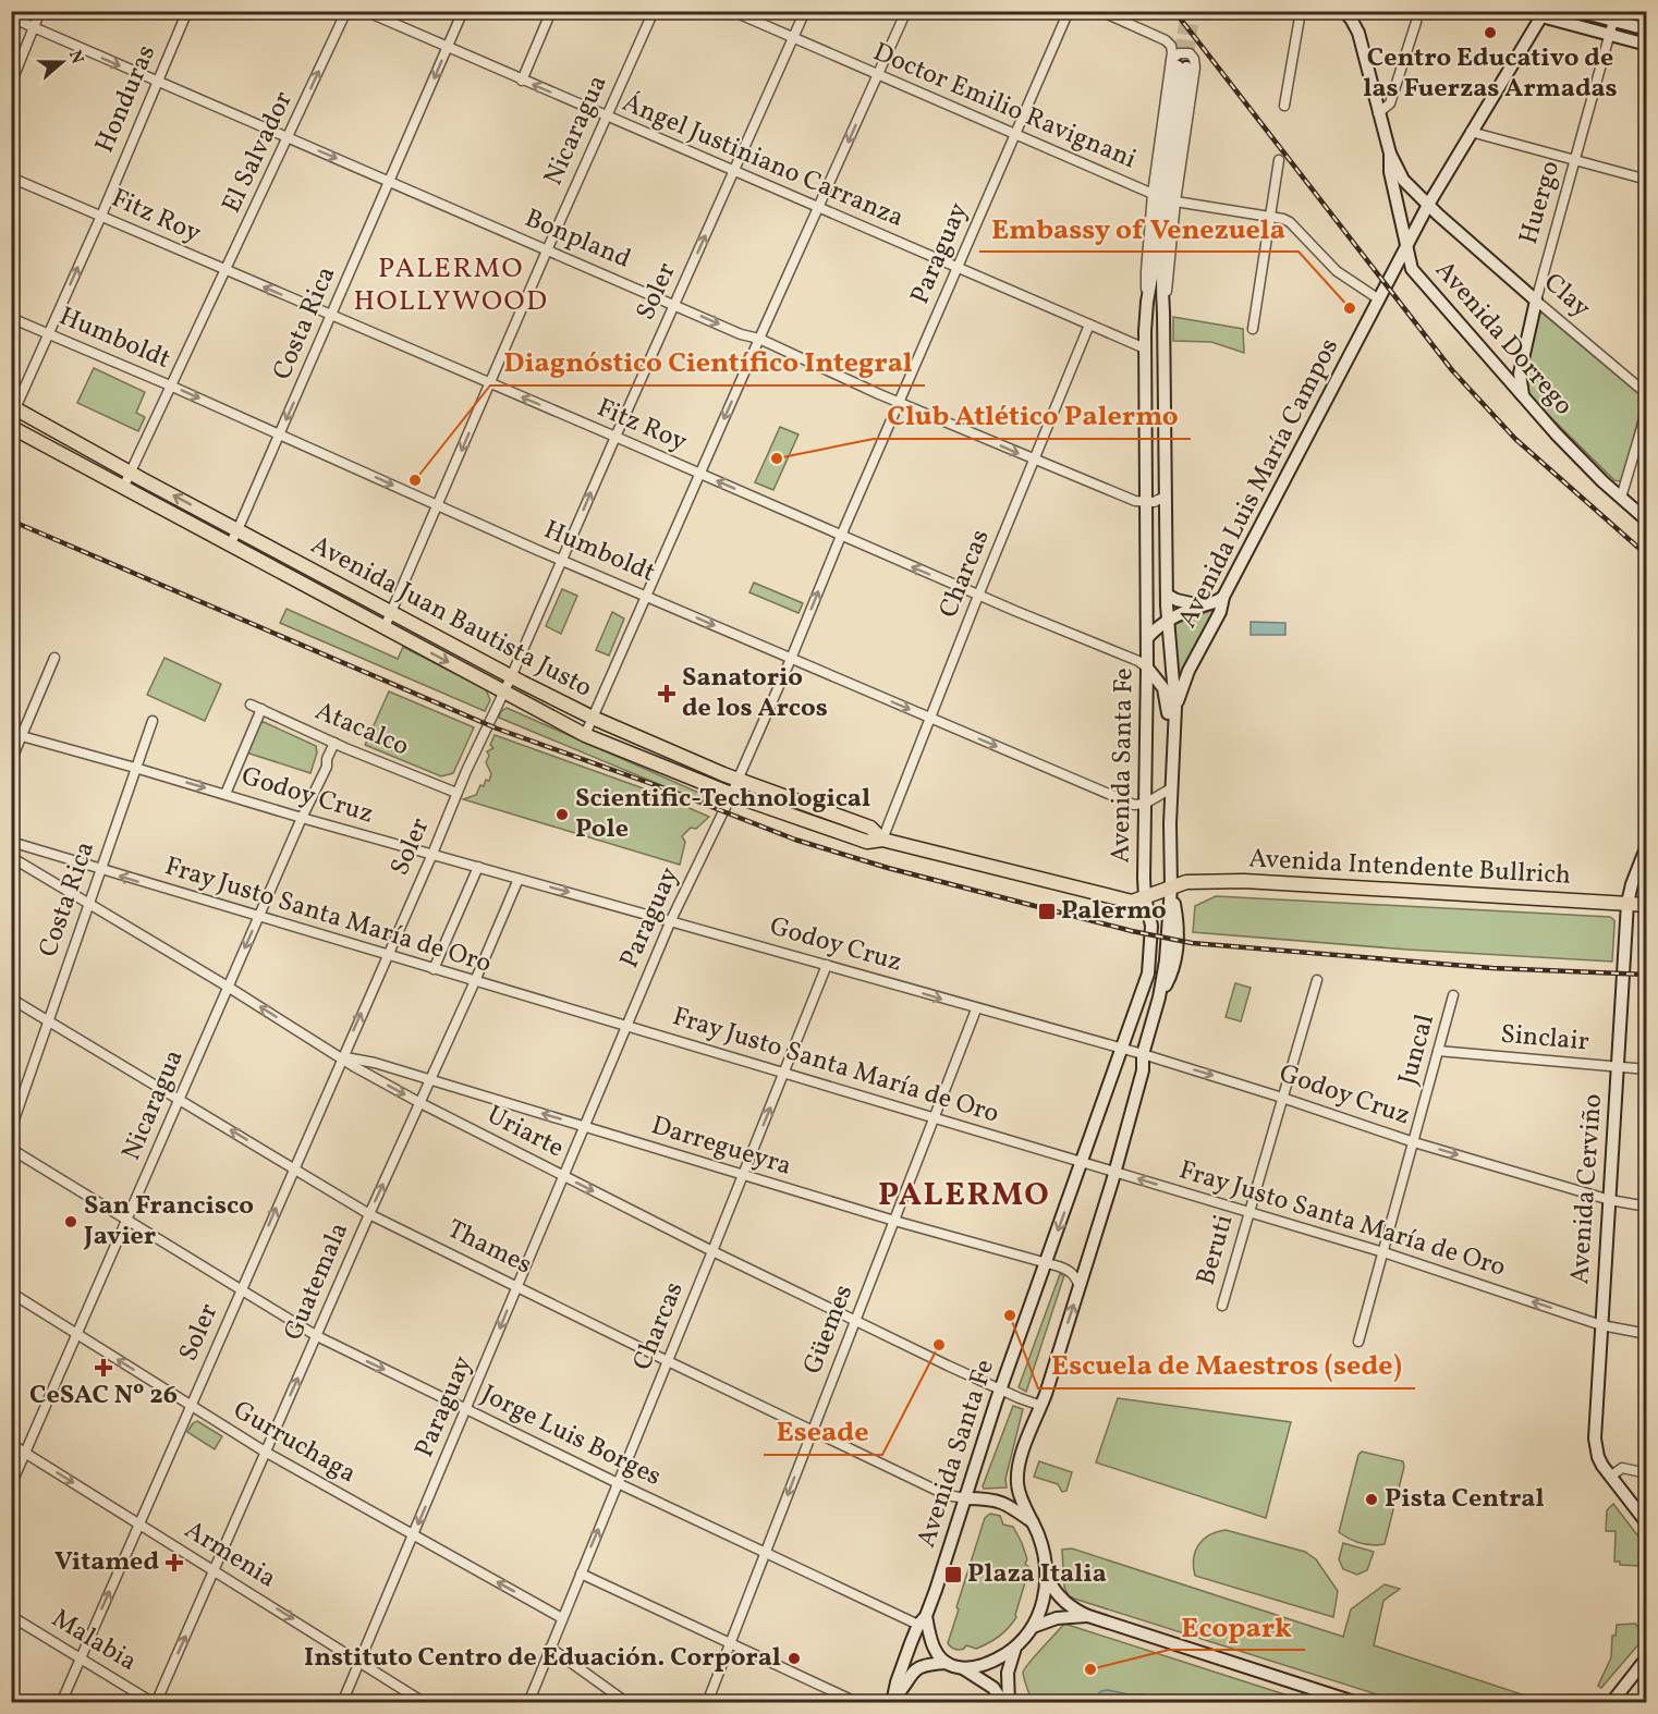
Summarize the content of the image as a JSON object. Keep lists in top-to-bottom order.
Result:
{
  "streets": {
    "main road": [
      "Huergo",
      "Clay",
      "Avenida Dorrego",
      "Avenida Luis María Campos",
      "Avenida Juan Bautista Justo",
      "Avenida Santa Fe",
      "Avenida Intendente Bullrich",
      "Avenida Cerviño"
    ],
    "street": [
      "Honduras",
      "Doctor Emilio Ravignani",
      "Nicaragua",
      "El Salvador",
      "Ángel Justiniano Carranza",
      "Fitz Roy",
      "Bonpland",
      "Paraguay",
      "Soler",
      "Costa Rica",
      "Humboldt",
      "Charcas",
      "Atacalco",
      "Godoy Cruz",
      "Fray Justo Santa María de Oro",
      "Sinclair",
      "Juncal",
      "Uriarte",
      "Darregueyra",
      "Thames",
      "Beruti",
      "Guatemala",
      "Güemes",
      "Jorge Luis Borges",
      "Gurruchaga",
      "Armenia",
      "Malabia"
    ]
  },
  "crossings": [
    ["Honduras", "Fitz Roy"],
    ["Honduras", "Bonpland"],
    ["Honduras", "Humboldt"],
    ["Honduras", "Avenida Juan Bautista Justo"],
    ["Doctor Emilio Ravignani", "Paraguay"],
    ["Doctor Emilio Ravignani", "Soler"],
    ["Doctor Emilio Ravignani", "Avenida Santa Fe"],
    ["Nicaragua", "Ángel Justiniano Carranza"],
    ["Nicaragua", "Fitz Roy"],
    ["Nicaragua", "Bonpland"],
    ["Nicaragua", "Humboldt"],
    ["Nicaragua", "Avenida Juan Bautista Justo"],
    ["Nicaragua", "Atacalco"],
    ["Nicaragua", "Godoy Cruz"],
    ["Nicaragua", "Fray Justo Santa María de Oro"],
    ["Nicaragua", "Uriarte"],
    ["Nicaragua", "Thames"],
    ["Nicaragua", "Jorge Luis Borges"],
    ["Nicaragua", "Gurruchaga"],
    ["Nicaragua", "Armenia"],
    ["El Salvador", "Fitz Roy"],
    ["El Salvador", "Bonpland"],
    ["El Salvador", "Humboldt"],
    ["El Salvador", "Avenida Juan Bautista Justo"],
    ["Ángel Justiniano Carranza", "Paraguay"],
    ["Ángel Justiniano Carranza", "Soler"],
    ["Ángel Justiniano Carranza", "Costa Rica"],
    ["Ángel Justiniano Carranza", "Charcas"],
    ["Ángel Justiniano Carranza", "Avenida Santa Fe"],
    ["Huergo", "Clay"],
    ["Huergo", "Avenida Dorrego"],
    ["Fitz Roy", "Paraguay"],
    ["Fitz Roy", "Soler"],
    ["Fitz Roy", "Costa Rica"],
    ["Fitz Roy", "Charcas"],
    ["Fitz Roy", "Avenida Santa Fe"],
    ["Bonpland", "Paraguay"],
    ["Bonpland", "Soler"],
    ["Bonpland", "Costa Rica"],
    ["Bonpland", "Charcas"],
    ["Bonpland", "Avenida Santa Fe"],
    ["Paraguay", "Humboldt"],
    ["Paraguay", "Avenida Juan Bautista Justo"],
    ["Paraguay", "Godoy Cruz"],
    ["Paraguay", "Fray Justo Santa María de Oro"],
    ["Paraguay", "Uriarte"],
    ["Paraguay", "Darregueyra"],
    ["Paraguay", "Thames"],
    ["Paraguay", "Jorge Luis Borges"],
    ["Paraguay", "Gurruchaga"],
    ["Paraguay", "Armenia"],
    ["Soler", "Humboldt"],
    ["Soler", "Avenida Juan Bautista Justo"],
    ["Soler", "Atacalco"],
    ["Soler", "Godoy Cruz"],
    ["Soler", "Fray Justo Santa María de Oro"],
    ["Soler", "Uriarte"],
    ["Soler", "Darregueyra"],
    ["Soler", "Thames"],
    ["Soler", "Jorge Luis Borges"],
    ["Soler", "Gurruchaga"],
    ["Soler", "Armenia"],
    ["Soler", "Malabia"],
    ["Clay", "Avenida Dorrego"],
    ["Clay", "Avenida Luis María Campos"],
    ["Costa Rica", "Humboldt"],
    ["Costa Rica", "Avenida Juan Bautista Justo"],
    ["Costa Rica", "Godoy Cruz"],
    ["Costa Rica", "Fray Justo Santa María de Oro"],
    ["Costa Rica", "Uriarte"],
    ["Costa Rica", "Thames"],
    ["Humboldt", "Charcas"],
    ["Humboldt", "Avenida Santa Fe"],
    ["Avenida Dorrego", "Avenida Luis María Campos"],
    ["Avenida Luis María Campos", "Avenida Santa Fe"],
    ["Charcas", "Avenida Juan Bautista Justo"],
    ["Charcas", "Godoy Cruz"],
    ["Charcas", "Fray Justo Santa María de Oro"],
    ["Charcas", "Uriarte"],
    ["Charcas", "Darregueyra"],
    ["Charcas", "Thames"],
    ["Charcas", "Jorge Luis Borges"],
    ["Charcas", "Gurruchaga"],
    ["Avenida Juan Bautista Justo", "Avenida Santa Fe"],
    ["Avenida Juan Bautista Justo", "Avenida Intendente Bullrich"],
    ["Avenida Santa Fe", "Godoy Cruz"],
    ["Avenida Santa Fe", "Avenida Intendente Bullrich"],
    ["Avenida Santa Fe", "Fray Justo Santa María de Oro"],
    ["Avenida Santa Fe", "Uriarte"],
    ["Avenida Santa Fe", "Darregueyra"],
    ["Avenida Santa Fe", "Thames"],
    ["Avenida Santa Fe", "Jorge Luis Borges"],
    ["Godoy Cruz", "Juncal"],
    ["Godoy Cruz", "Avenida Cerviño"],
    ["Godoy Cruz", "Beruti"],
    ["Godoy Cruz", "Guatemala"],
    ["Godoy Cruz", "Güemes"],
    ["Avenida Intendente Bullrich", "Avenida Cerviño"],
    ["Fray Justo Santa María de Oro", "Juncal"],
    ["Fray Justo Santa María de Oro", "Avenida Cerviño"],
    ["Fray Justo Santa María de Oro", "Beruti"],
    ["Fray Justo Santa María de Oro", "Guatemala"],
    ["Fray Justo Santa María de Oro", "Güemes"],
    ["Sinclair", "Juncal"],
    ["Sinclair", "Avenida Cerviño"],
    ["Uriarte", "Darregueyra"],
    ["Uriarte", "Guatemala"],
    ["Uriarte", "Güemes"],
    ["Darregueyra", "Guatemala"],
    ["Darregueyra", "Güemes"],
    ["Thames", "Guatemala"],
    ["Thames", "Güemes"],
    ["Thames", "Jorge Luis Borges"],
    ["Guatemala", "Jorge Luis Borges"],
    ["Guatemala", "Gurruchaga"],
    ["Guatemala", "Armenia"],
    ["Guatemala", "Malabia"],
    ["Güemes", "Jorge Luis Borges"]
  ],
  "one_way": [
    "Fitz Roy",
    "Bonpland",
    "Soler",
    "Humboldt",
    "Godoy Cruz",
    "Guatemala",
    "Gurruchaga",
    "Armenia"
  ],
  "districts": ["PALERMO HOLLYWOOD", "PALERMO"],
  "places": {
    "other": [
      "Centro Educativo de las Fuerzas Armadas",
      "Embassy of Venezuela",
      "Club Atlético Palermo",
      "Diagnóstico Científico Integral",
      "Scientific-Technological Pole",
      "San Francisco Javier",
      "Escuela de Maestros (sede)",
      "Eseade",
      "Pista Central",
      "Instituto Centro de Eduación. Corporal",
      "Ecopark"
    ],
    "health": ["Sanatorio de los Arcos", "CeSAC Nº 26", "Vitamed"],
    "transit": ["Palermo", "Plaza Italia"]
  },
  "north": "right"
}
